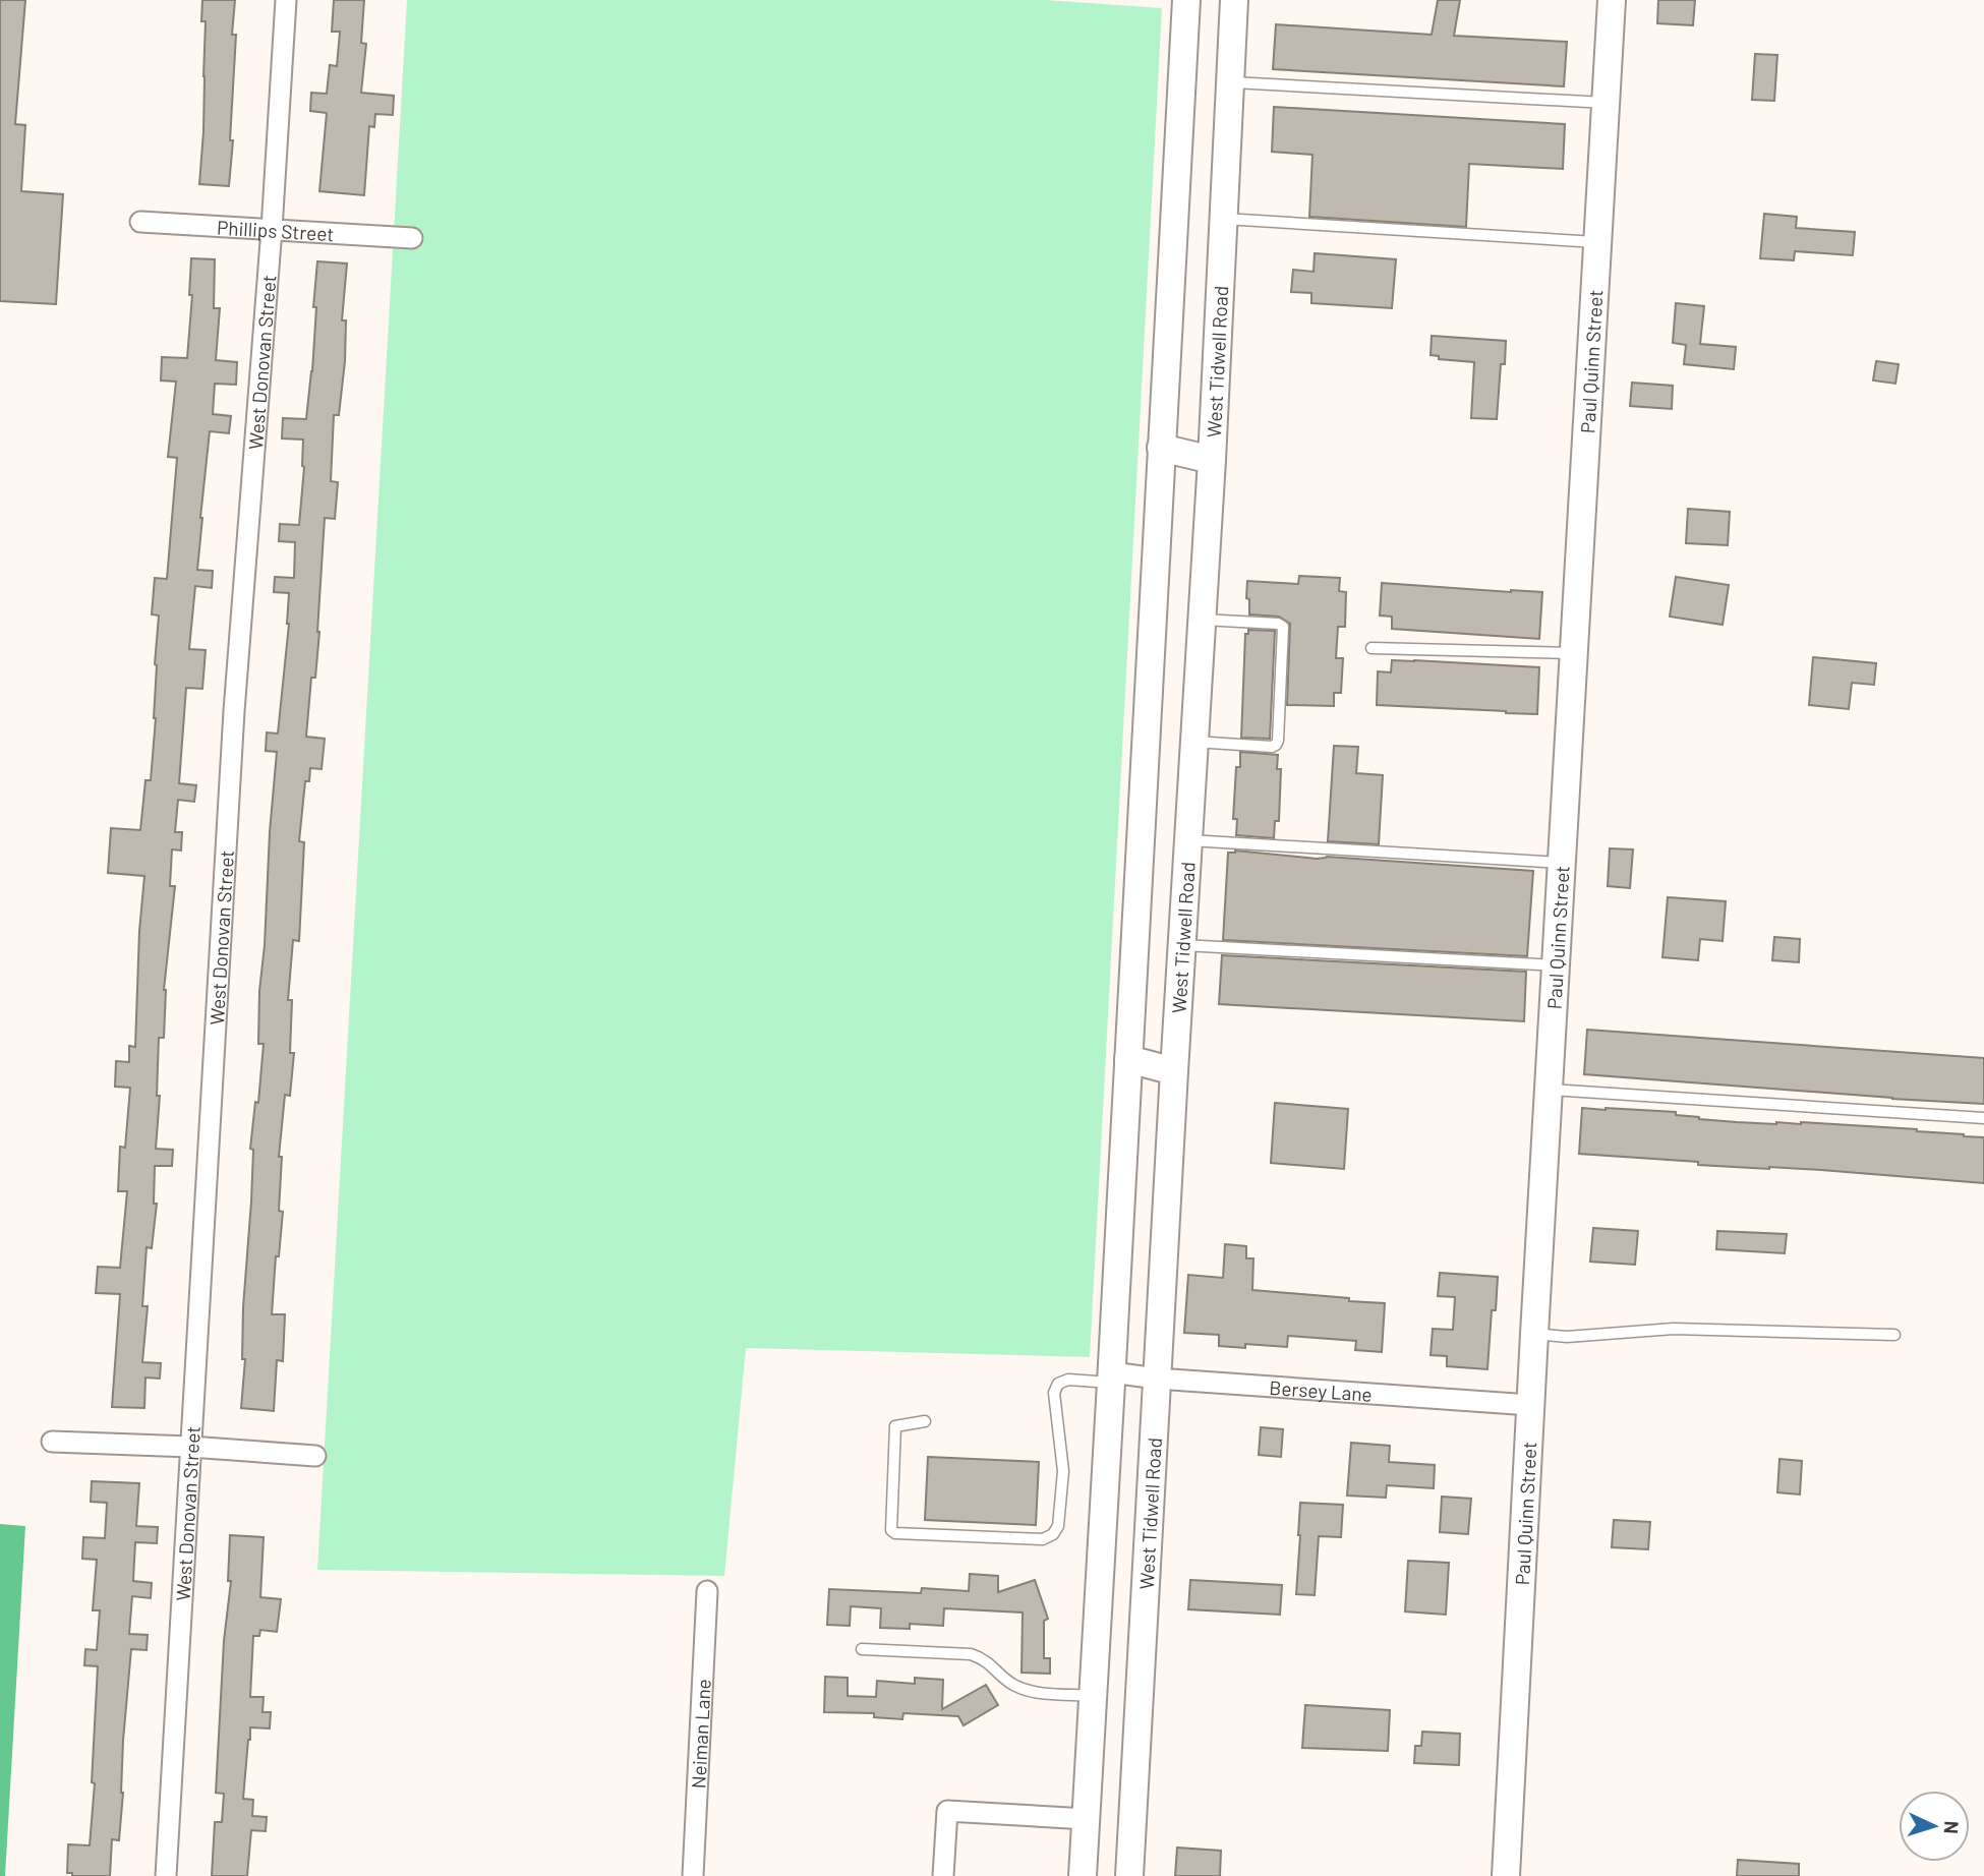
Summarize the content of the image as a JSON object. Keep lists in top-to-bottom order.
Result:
{
  "streets": {
    "main road": ["West Tidwell Road", "Paul Quinn Street"],
    "street": [
      "Phillips Street",
      "West Donovan Street",
      "Bersey Lane",
      "Neiman Lane"
    ]
  },
  "crossings": [
    ["Phillips Street", "West Donovan Street"],
    ["West Tidwell Road", "Bersey Lane"],
    ["Paul Quinn Street", "Bersey Lane"]
  ],
  "north": "right"
}
